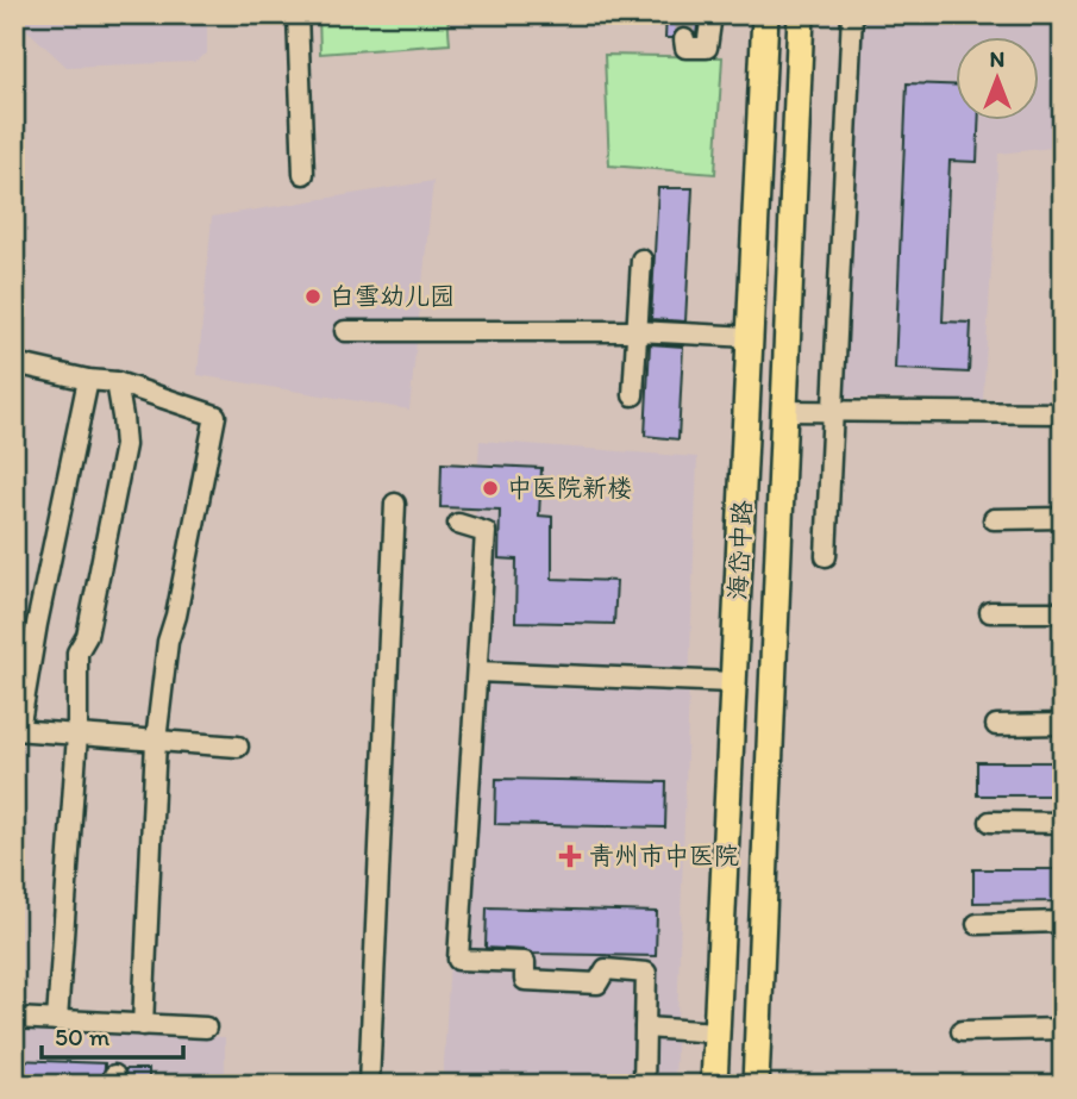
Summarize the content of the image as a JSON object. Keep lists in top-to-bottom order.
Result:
{
  "streets": {
    "main road": ["海岱中路"]
  },
  "places": {
    "other": ["白雪幼儿园", "中医院新楼"],
    "health": ["青州市中医院"]
  },
  "scale_bar": "50 m",
  "north": "top"
}
